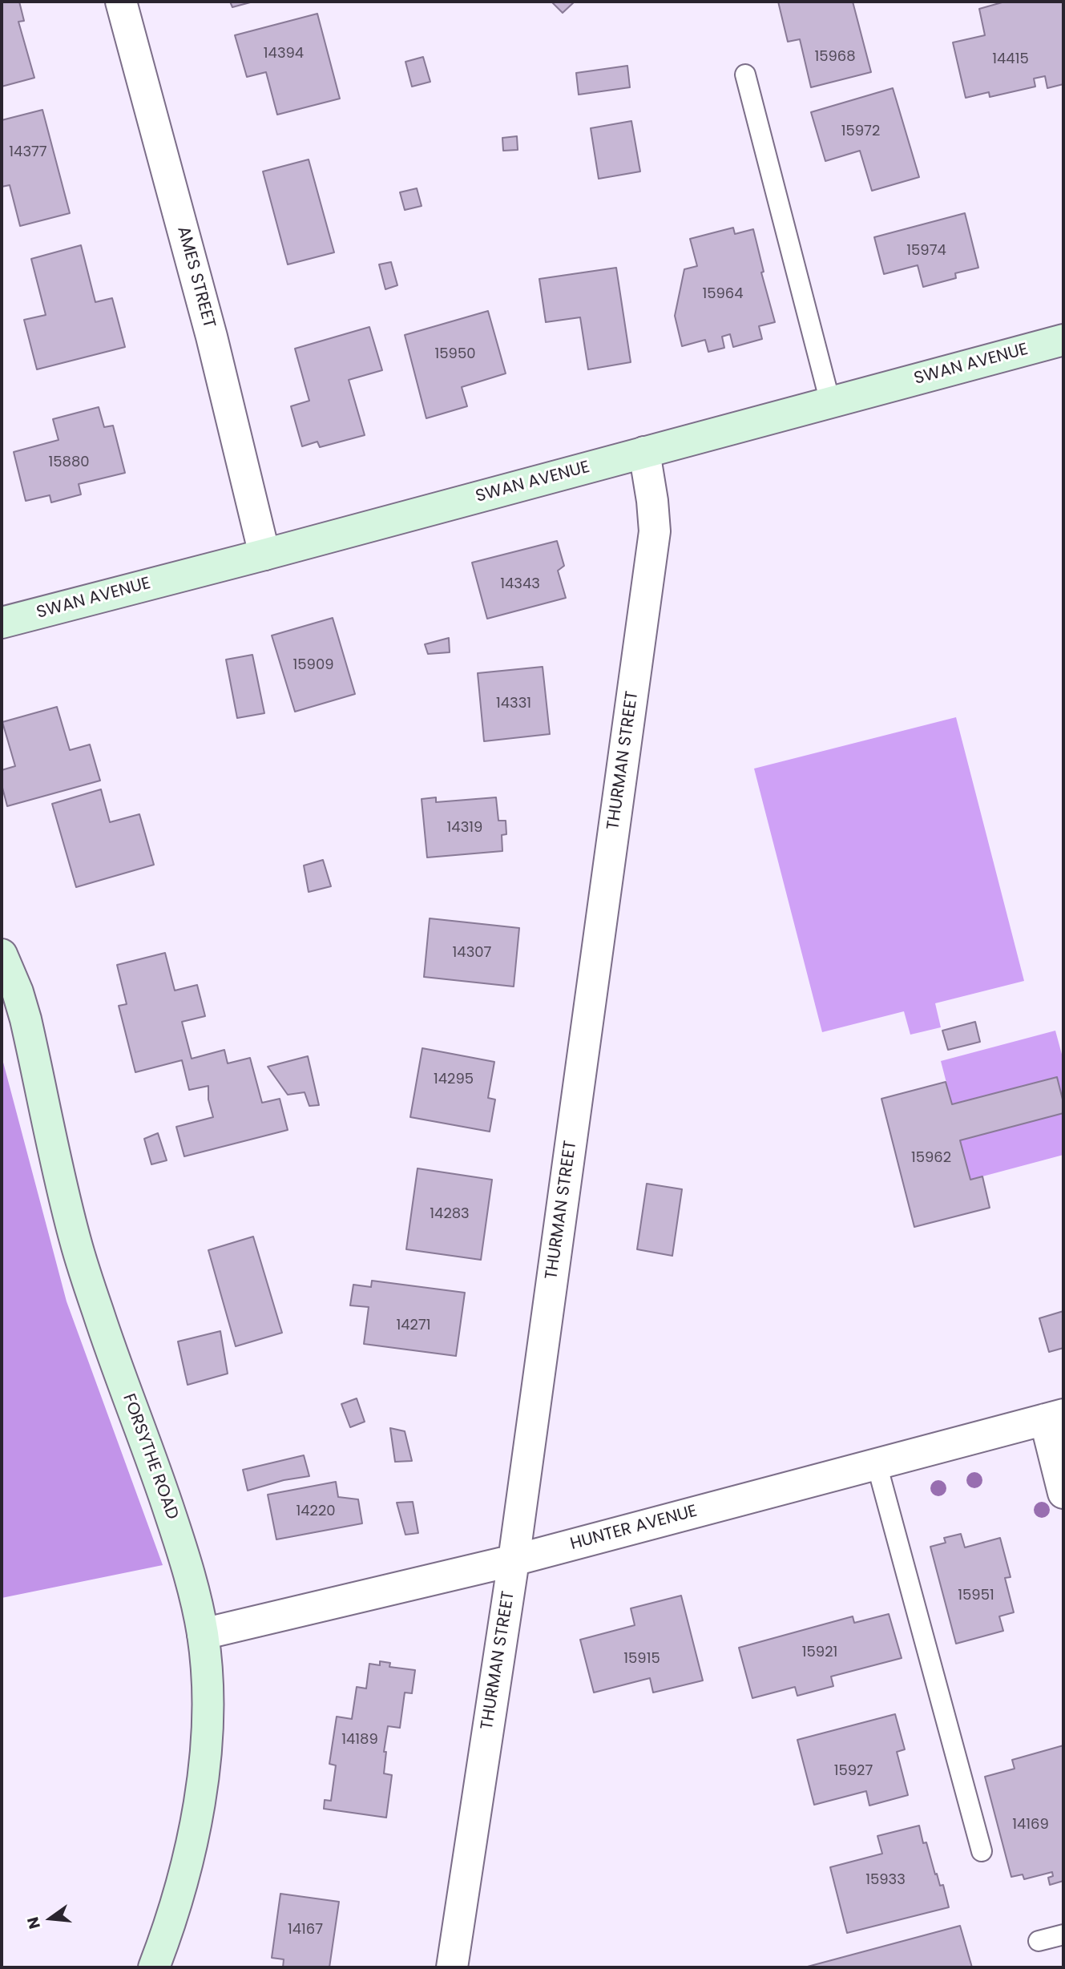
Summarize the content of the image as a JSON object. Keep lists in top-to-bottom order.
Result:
{
  "streets": {
    "street": [
      "AMES STREET",
      "SWAN AVENUE",
      "THURMAN STREET",
      "FORSYTHE ROAD",
      "HUNTER AVENUE"
    ]
  },
  "crossings": [
    ["AMES STREET", "SWAN AVENUE"],
    ["SWAN AVENUE", "THURMAN STREET"],
    ["THURMAN STREET", "HUNTER AVENUE"],
    ["FORSYTHE ROAD", "HUNTER AVENUE"]
  ],
  "house_numbers": [
    "14394",
    "15968",
    "14415",
    "15972",
    "14377",
    "15974",
    "15964",
    "15950",
    "15880",
    "14343",
    "15909",
    "14331",
    "14319",
    "14307",
    "14295",
    "15962",
    "14283",
    "14271",
    "14220",
    "15951",
    "15921",
    "15915",
    "14189",
    "15927",
    "14169",
    "15933",
    "14167"
  ],
  "north": "left"
}
